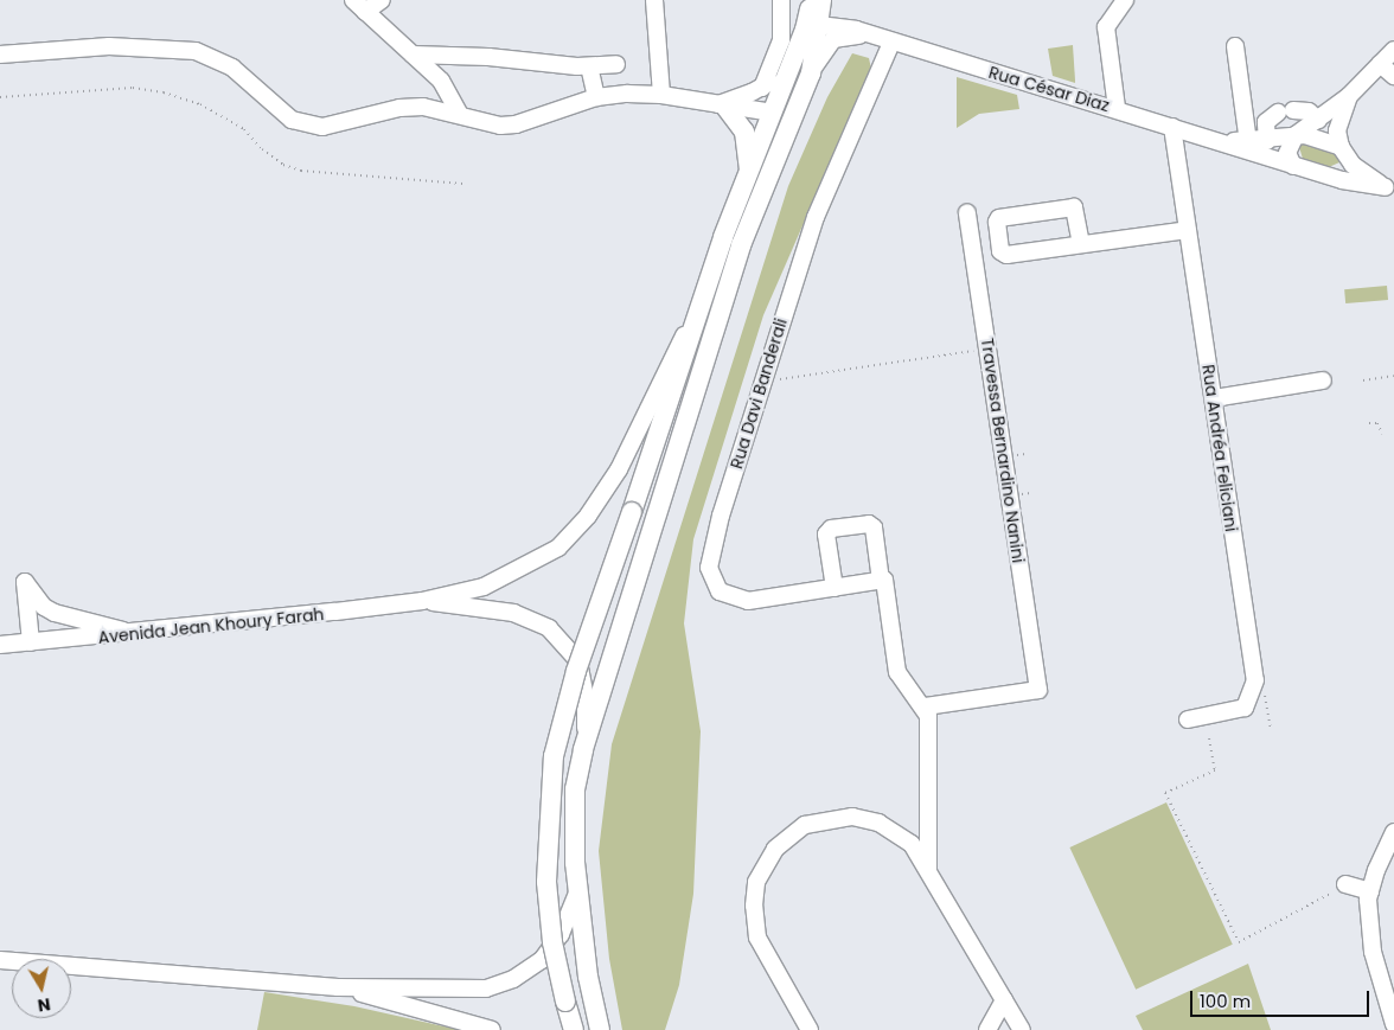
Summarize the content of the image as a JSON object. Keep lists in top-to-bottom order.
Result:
{
  "streets": {
    "street": [
      "Rua César Diaz",
      "Rua Davi Banderali",
      "Rua Andréa Feliciani",
      "Travessa Bernardino Nanini",
      "Avenida Jean Khoury Farah"
    ]
  },
  "crossings": [
    ["Rua César Diaz", "Rua Davi Banderali"],
    ["Rua César Diaz", "Rua Andréa Feliciani"]
  ],
  "scale_bar": "100 m",
  "north": "bottom"
}
